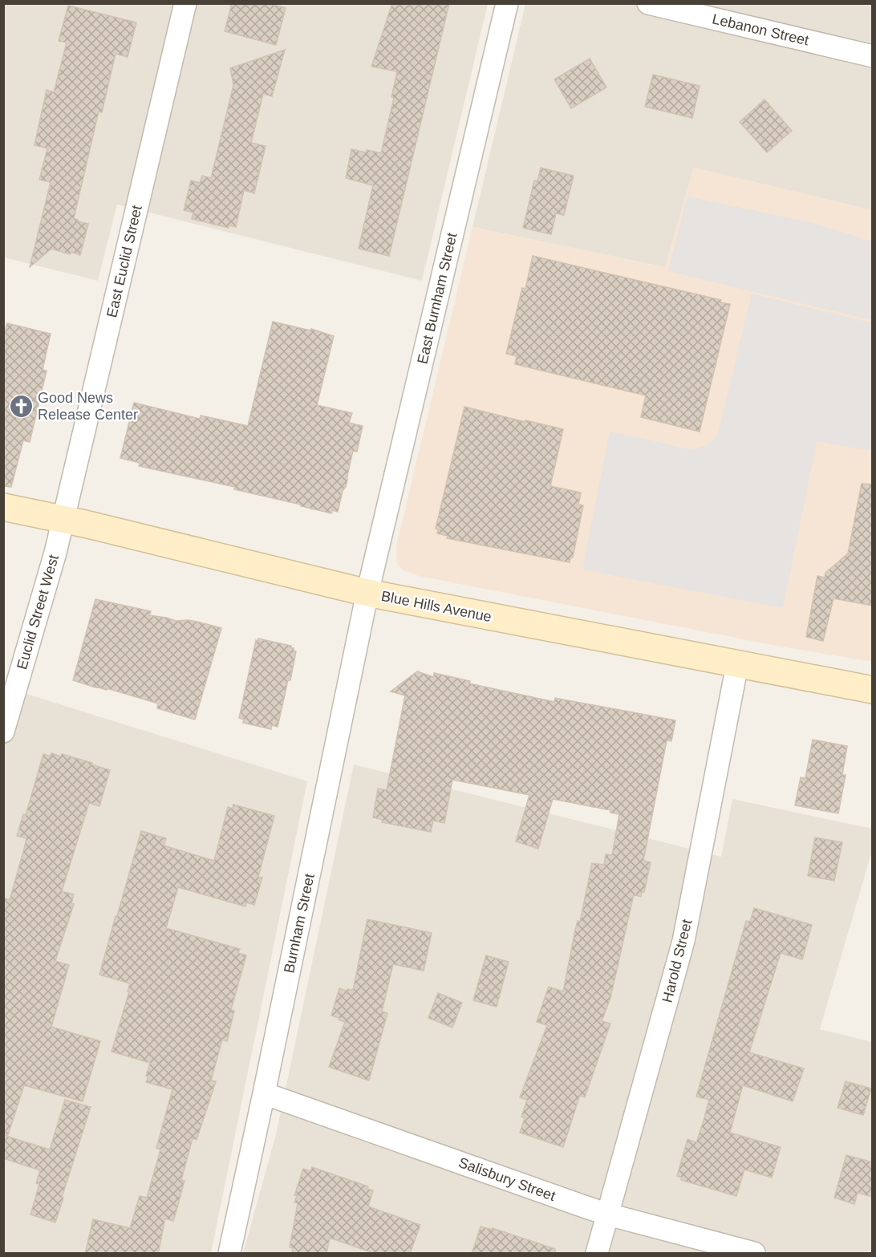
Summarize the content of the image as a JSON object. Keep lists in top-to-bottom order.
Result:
{
  "streets": {
    "main road": ["Blue Hills Avenue"],
    "street": [
      "Lebanon Street",
      "East Euclid Street",
      "East Burnham Street",
      "Euclid Street West",
      "Burnham Street",
      "Harold Street",
      "Salisbury Street"
    ]
  },
  "crossings": [
    ["East Euclid Street", "Blue Hills Avenue"],
    ["East Euclid Street", "Euclid Street West"],
    ["East Burnham Street", "Blue Hills Avenue"],
    ["East Burnham Street", "Burnham Street"],
    ["Blue Hills Avenue", "Euclid Street West"],
    ["Blue Hills Avenue", "Burnham Street"],
    ["Blue Hills Avenue", "Harold Street"],
    ["Burnham Street", "Salisbury Street"],
    ["Harold Street", "Salisbury Street"]
  ],
  "places": {
    "church": ["Good News Release Center"]
  }
}
